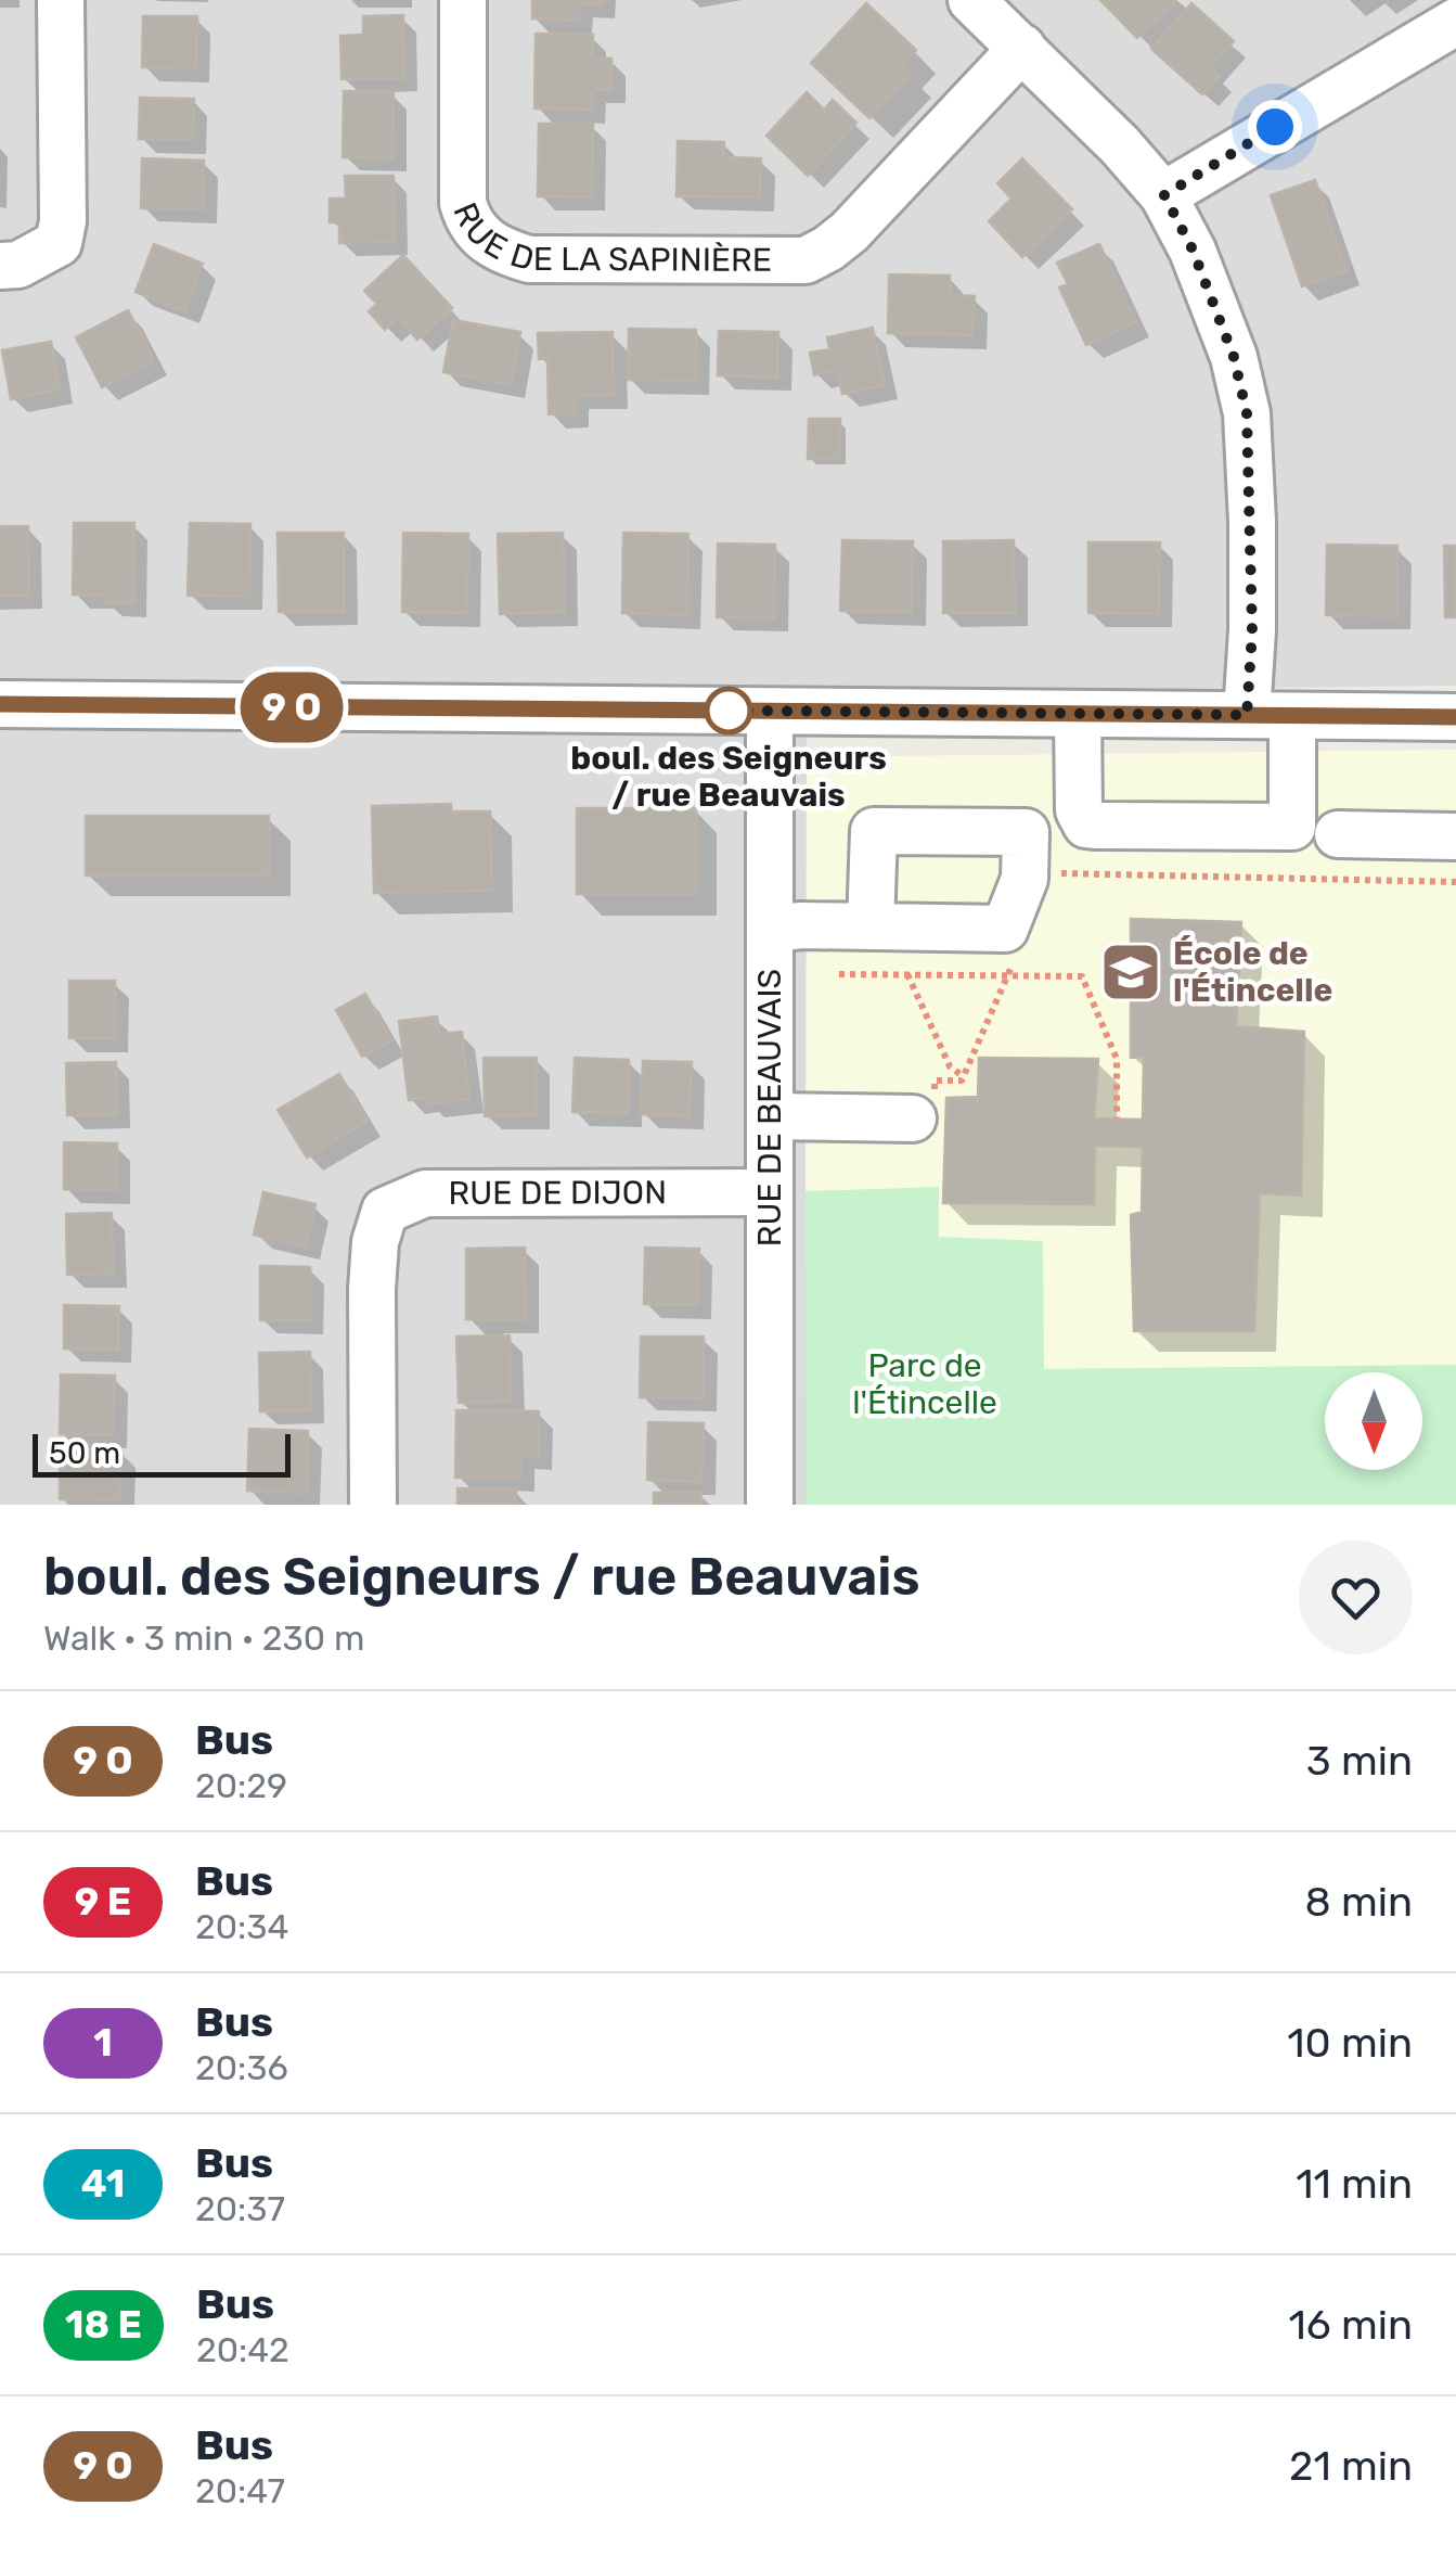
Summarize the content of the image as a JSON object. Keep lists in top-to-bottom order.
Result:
{
  "streets": {
    "street": ["RUE DE LA SAPINIÈRE", "RUE DE BEAUVAIS", "RUE DE DIJON"]
  },
  "crossings": [
    ["RUE DE BEAUVAIS", "RUE DE DIJON"]
  ],
  "parks": ["Parc de l'Étincelle"],
  "places": {
    "other": ["boul. des Seigneurs / rue Beauvais"],
    "school or university": ["École de l'Étincelle"]
  },
  "scale_bar": "50 m",
  "north": "bottom",
  "page": {
    "on_map": "9 O",
    "scale": "50 m",
    "heading": ["boul. des Seigneurs / rue Beauvais", "Walk · 3 min · 230 m"],
    "list": [
      {
        "mark": "9 O",
        "name": "Bus",
        "note": "20:29",
        "value": "3 min"
      },
      {
        "mark": "9 E",
        "name": "Bus",
        "note": "20:34",
        "value": "8 min"
      },
      {
        "mark": "1",
        "name": "Bus",
        "note": "20:36",
        "value": "10 min"
      },
      {
        "mark": "41",
        "name": "Bus",
        "note": "20:37",
        "value": "11 min"
      },
      {
        "mark": "18 E",
        "name": "Bus",
        "note": "20:42",
        "value": "16 min"
      },
      {
        "mark": "9 O",
        "name": "Bus",
        "note": "20:47",
        "value": "21 min"
      }
    ]
  }
}
